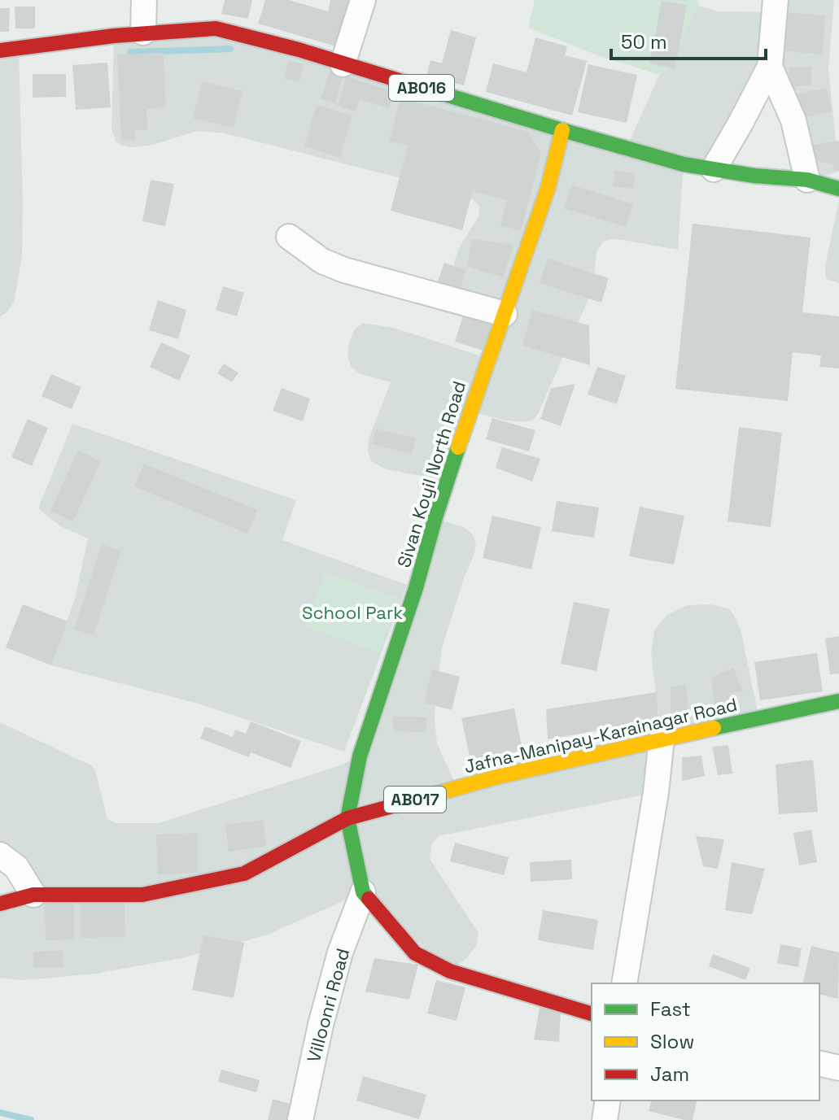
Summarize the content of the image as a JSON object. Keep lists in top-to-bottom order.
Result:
{
  "streets": {
    "main road": [
      "AB016",
      "Sivan Koyil North Road",
      "Jafna-Manipay-Karainagar Road",
      "AB017"
    ],
    "street": ["Villoonri Road"]
  },
  "crossings": [
    ["AB016", "Sivan Koyil North Road"],
    ["Sivan Koyil North Road", "Jafna-Manipay-Karainagar Road"]
  ],
  "parks": ["School Park"],
  "legend": ["Fast", "Slow", "Jam"],
  "scale_bar": "50 m"
}
